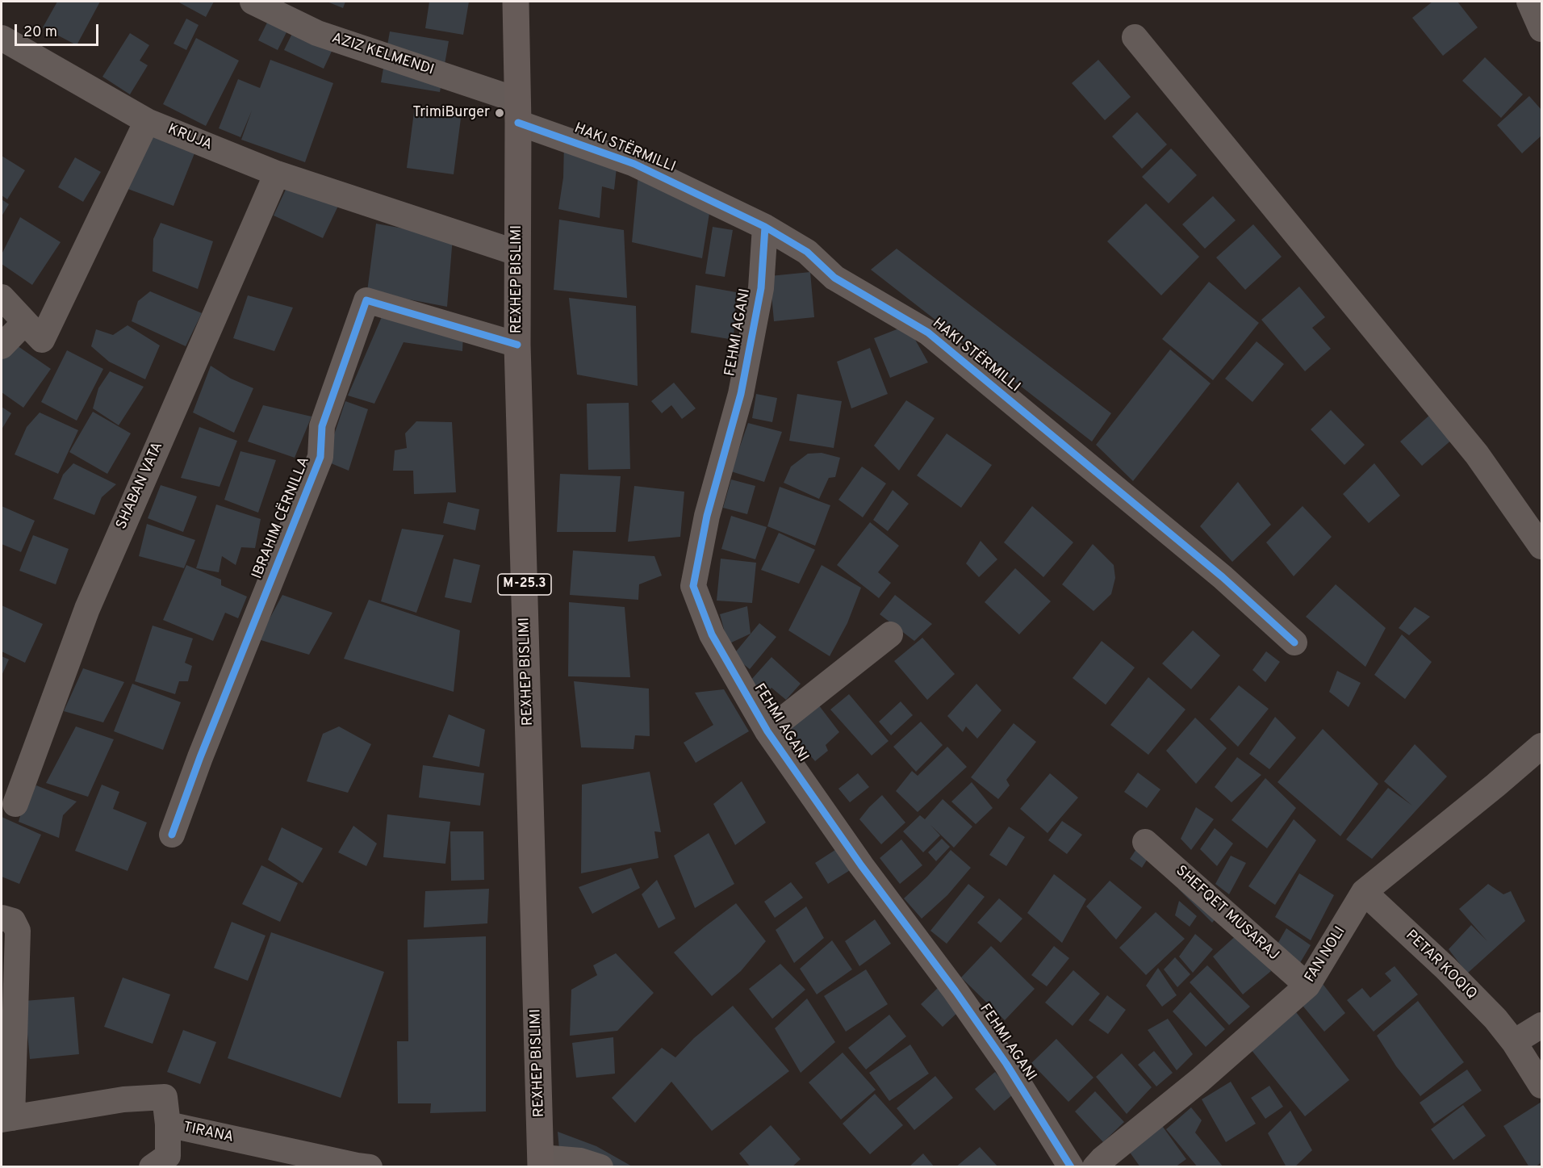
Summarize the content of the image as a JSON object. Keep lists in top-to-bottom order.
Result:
{
  "streets": {
    "main road": ["REXHEP BISLIMI", "M-25.3"],
    "street": [
      "AZIZ KELMENDI",
      "KRUJA",
      "HAKI STËRMILLI",
      "FEHMI AGANI",
      "SHABAN VATA",
      "IBRAHIM CËRNILLA",
      "SHEFQET MUSARAJ",
      "FAN NOLI",
      "PETAR KOQIQ",
      "TIRANA"
    ]
  },
  "crossings": [
    ["AZIZ KELMENDI", "HAKI STËRMILLI"],
    ["AZIZ KELMENDI", "REXHEP BISLIMI"],
    ["KRUJA", "REXHEP BISLIMI"],
    ["KRUJA", "SHABAN VATA"],
    ["HAKI STËRMILLI", "REXHEP BISLIMI"],
    ["HAKI STËRMILLI", "FEHMI AGANI"],
    ["REXHEP BISLIMI", "IBRAHIM CËRNILLA"],
    ["SHEFQET MUSARAJ", "FAN NOLI"],
    ["FAN NOLI", "PETAR KOQIQ"]
  ],
  "places": ["TrimiBurger"],
  "scale_bar": "20 m"
}
